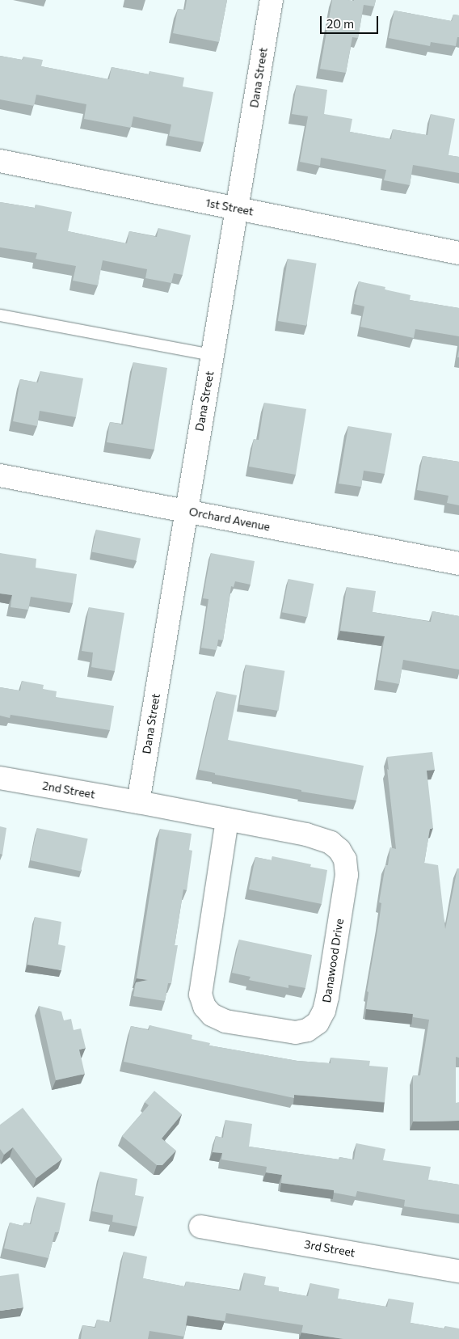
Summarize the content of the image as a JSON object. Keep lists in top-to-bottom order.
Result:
{
  "streets": {
    "street": [
      "Dana Street",
      "1st Street",
      "Orchard Avenue",
      "2nd Street",
      "Danawood Drive",
      "3rd Street"
    ]
  },
  "crossings": [
    ["Dana Street", "1st Street"],
    ["Dana Street", "Orchard Avenue"],
    ["Dana Street", "2nd Street"],
    ["Dana Street", "Danawood Drive"],
    ["2nd Street", "Danawood Drive"]
  ],
  "scale_bar": "20 m"
}
